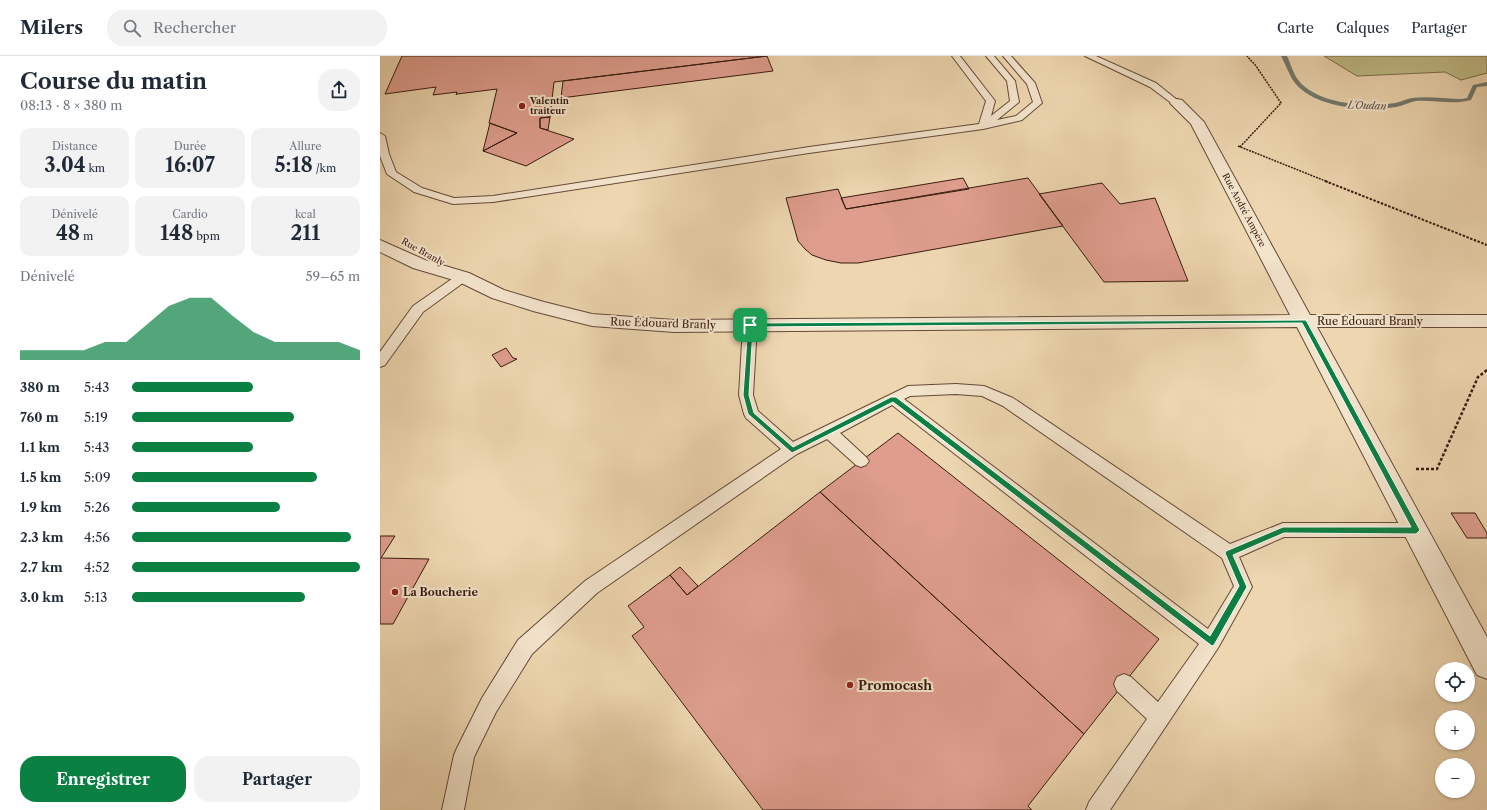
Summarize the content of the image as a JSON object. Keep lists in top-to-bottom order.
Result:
{
  "streets": {
    "street": ["Rue André Ampère", "Rue Branly", "Rue Édouard Branly"]
  },
  "crossings": [
    ["Rue André Ampère", "Rue Édouard Branly"],
    ["Rue Branly", "Rue Édouard Branly"]
  ],
  "water": ["L'Oudan"],
  "places": ["Valentin traiteur", "La Boucherie", "Promocash"],
  "page": {
    "header": "Milers",
    "search": "Rechercher",
    "nav": ["Carte", "Calques", "Partager"],
    "heading": ["Course du matin", "08:13 · 8 × 380 m"],
    "stats": [
      ["Distance", "3.04 km"],
      ["Durée", "16:07"],
      ["Allure", "5:18 /km"],
      ["Dénivelé", "48 m"],
      ["Cardio", "148 bpm"],
      ["kcal", "211"]
    ],
    "chart": ["Dénivelé", "59–65 m"],
    "list": [
      {
        "name": "380 m",
        "note": "5:43"
      },
      {
        "name": "760 m",
        "note": "5:19"
      },
      {
        "name": "1.1 km",
        "note": "5:43"
      },
      {
        "name": "1.5 km",
        "note": "5:09"
      },
      {
        "name": "1.9 km",
        "note": "5:26"
      },
      {
        "name": "2.3 km",
        "note": "4:56"
      },
      {
        "name": "2.7 km",
        "note": "4:52"
      },
      {
        "name": "3.0 km",
        "note": "5:13"
      }
    ],
    "map_buttons": ["+", "−"],
    "buttons": ["Enregistrer", "Partager"]
  }
}
